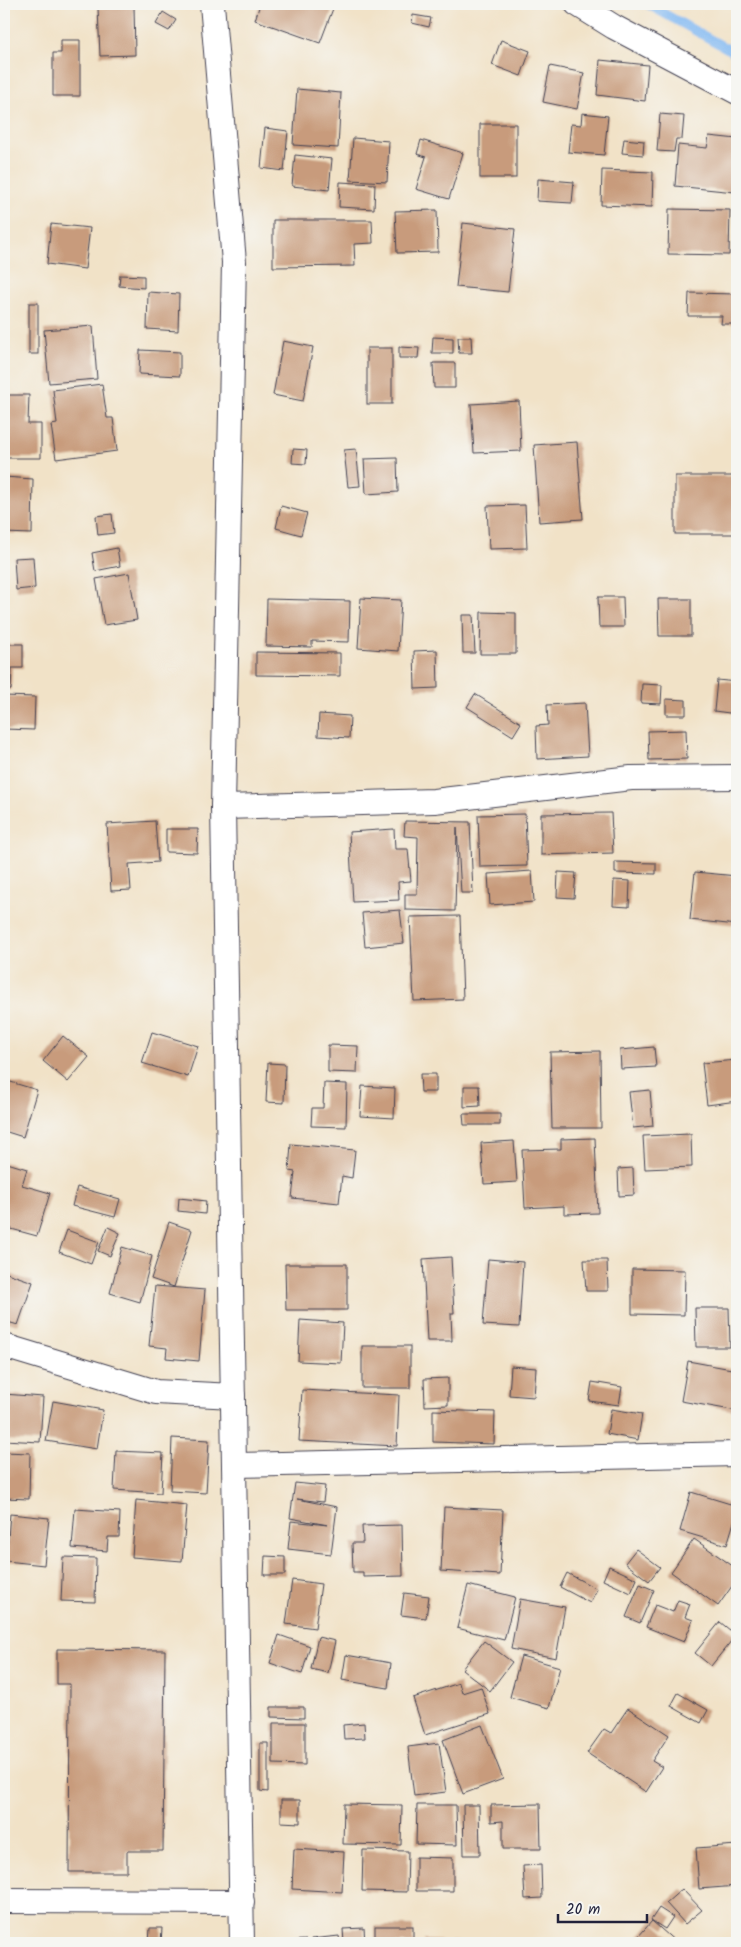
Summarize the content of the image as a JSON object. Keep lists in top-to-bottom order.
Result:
{
  "scale_bar": "20 m"
}
